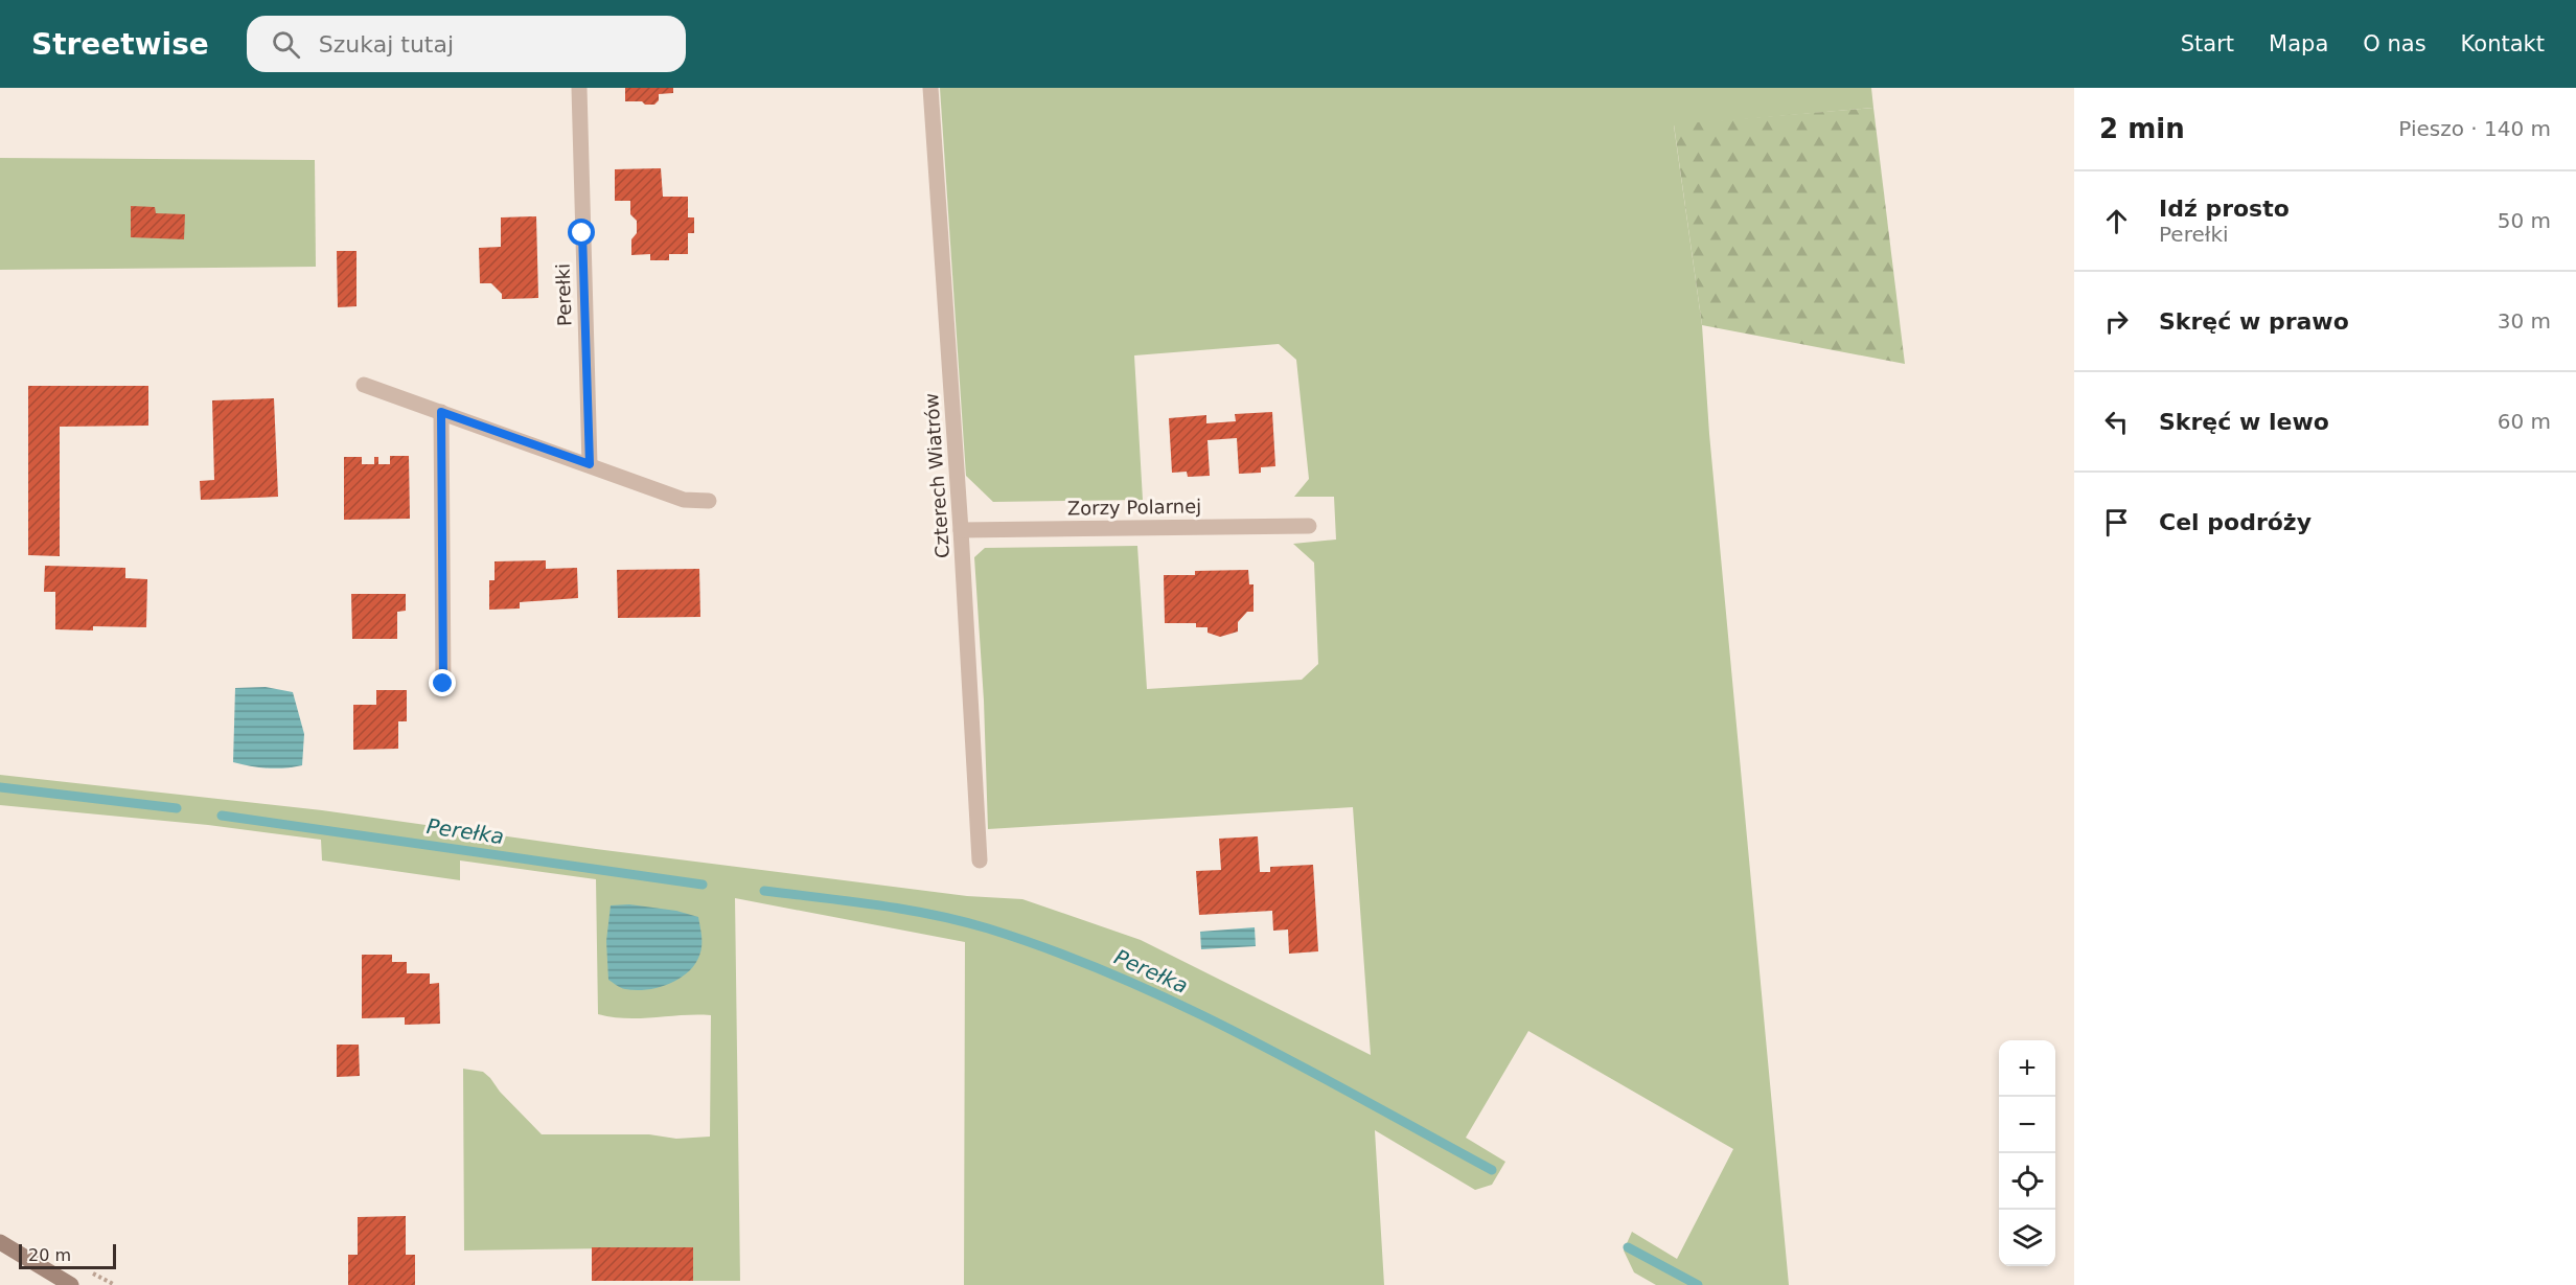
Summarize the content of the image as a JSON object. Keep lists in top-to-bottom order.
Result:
{
  "streets": {
    "street": ["Perełki", "Czterech Wiatrów", "Zorzy Polarnej"]
  },
  "crossings": [
    ["Czterech Wiatrów", "Zorzy Polarnej"]
  ],
  "water": ["Perełka"],
  "scale_bar": "20 m",
  "page": {
    "header": "Streetwise",
    "search": "Szukaj tutaj",
    "nav": [
      "Start",
      "Mapa",
      "O nas",
      "Kontakt"
    ],
    "heading": ["2 min", "Pieszo · 140 m"],
    "list": [
      ["Idź prosto", "Perełki", "50 m"],
      ["Skręć w prawo", "30 m"],
      ["Skręć w lewo", "60 m"],
      "Cel podróży"
    ],
    "map_buttons": ["+", "−"],
    "scale": "20 m"
  }
}
